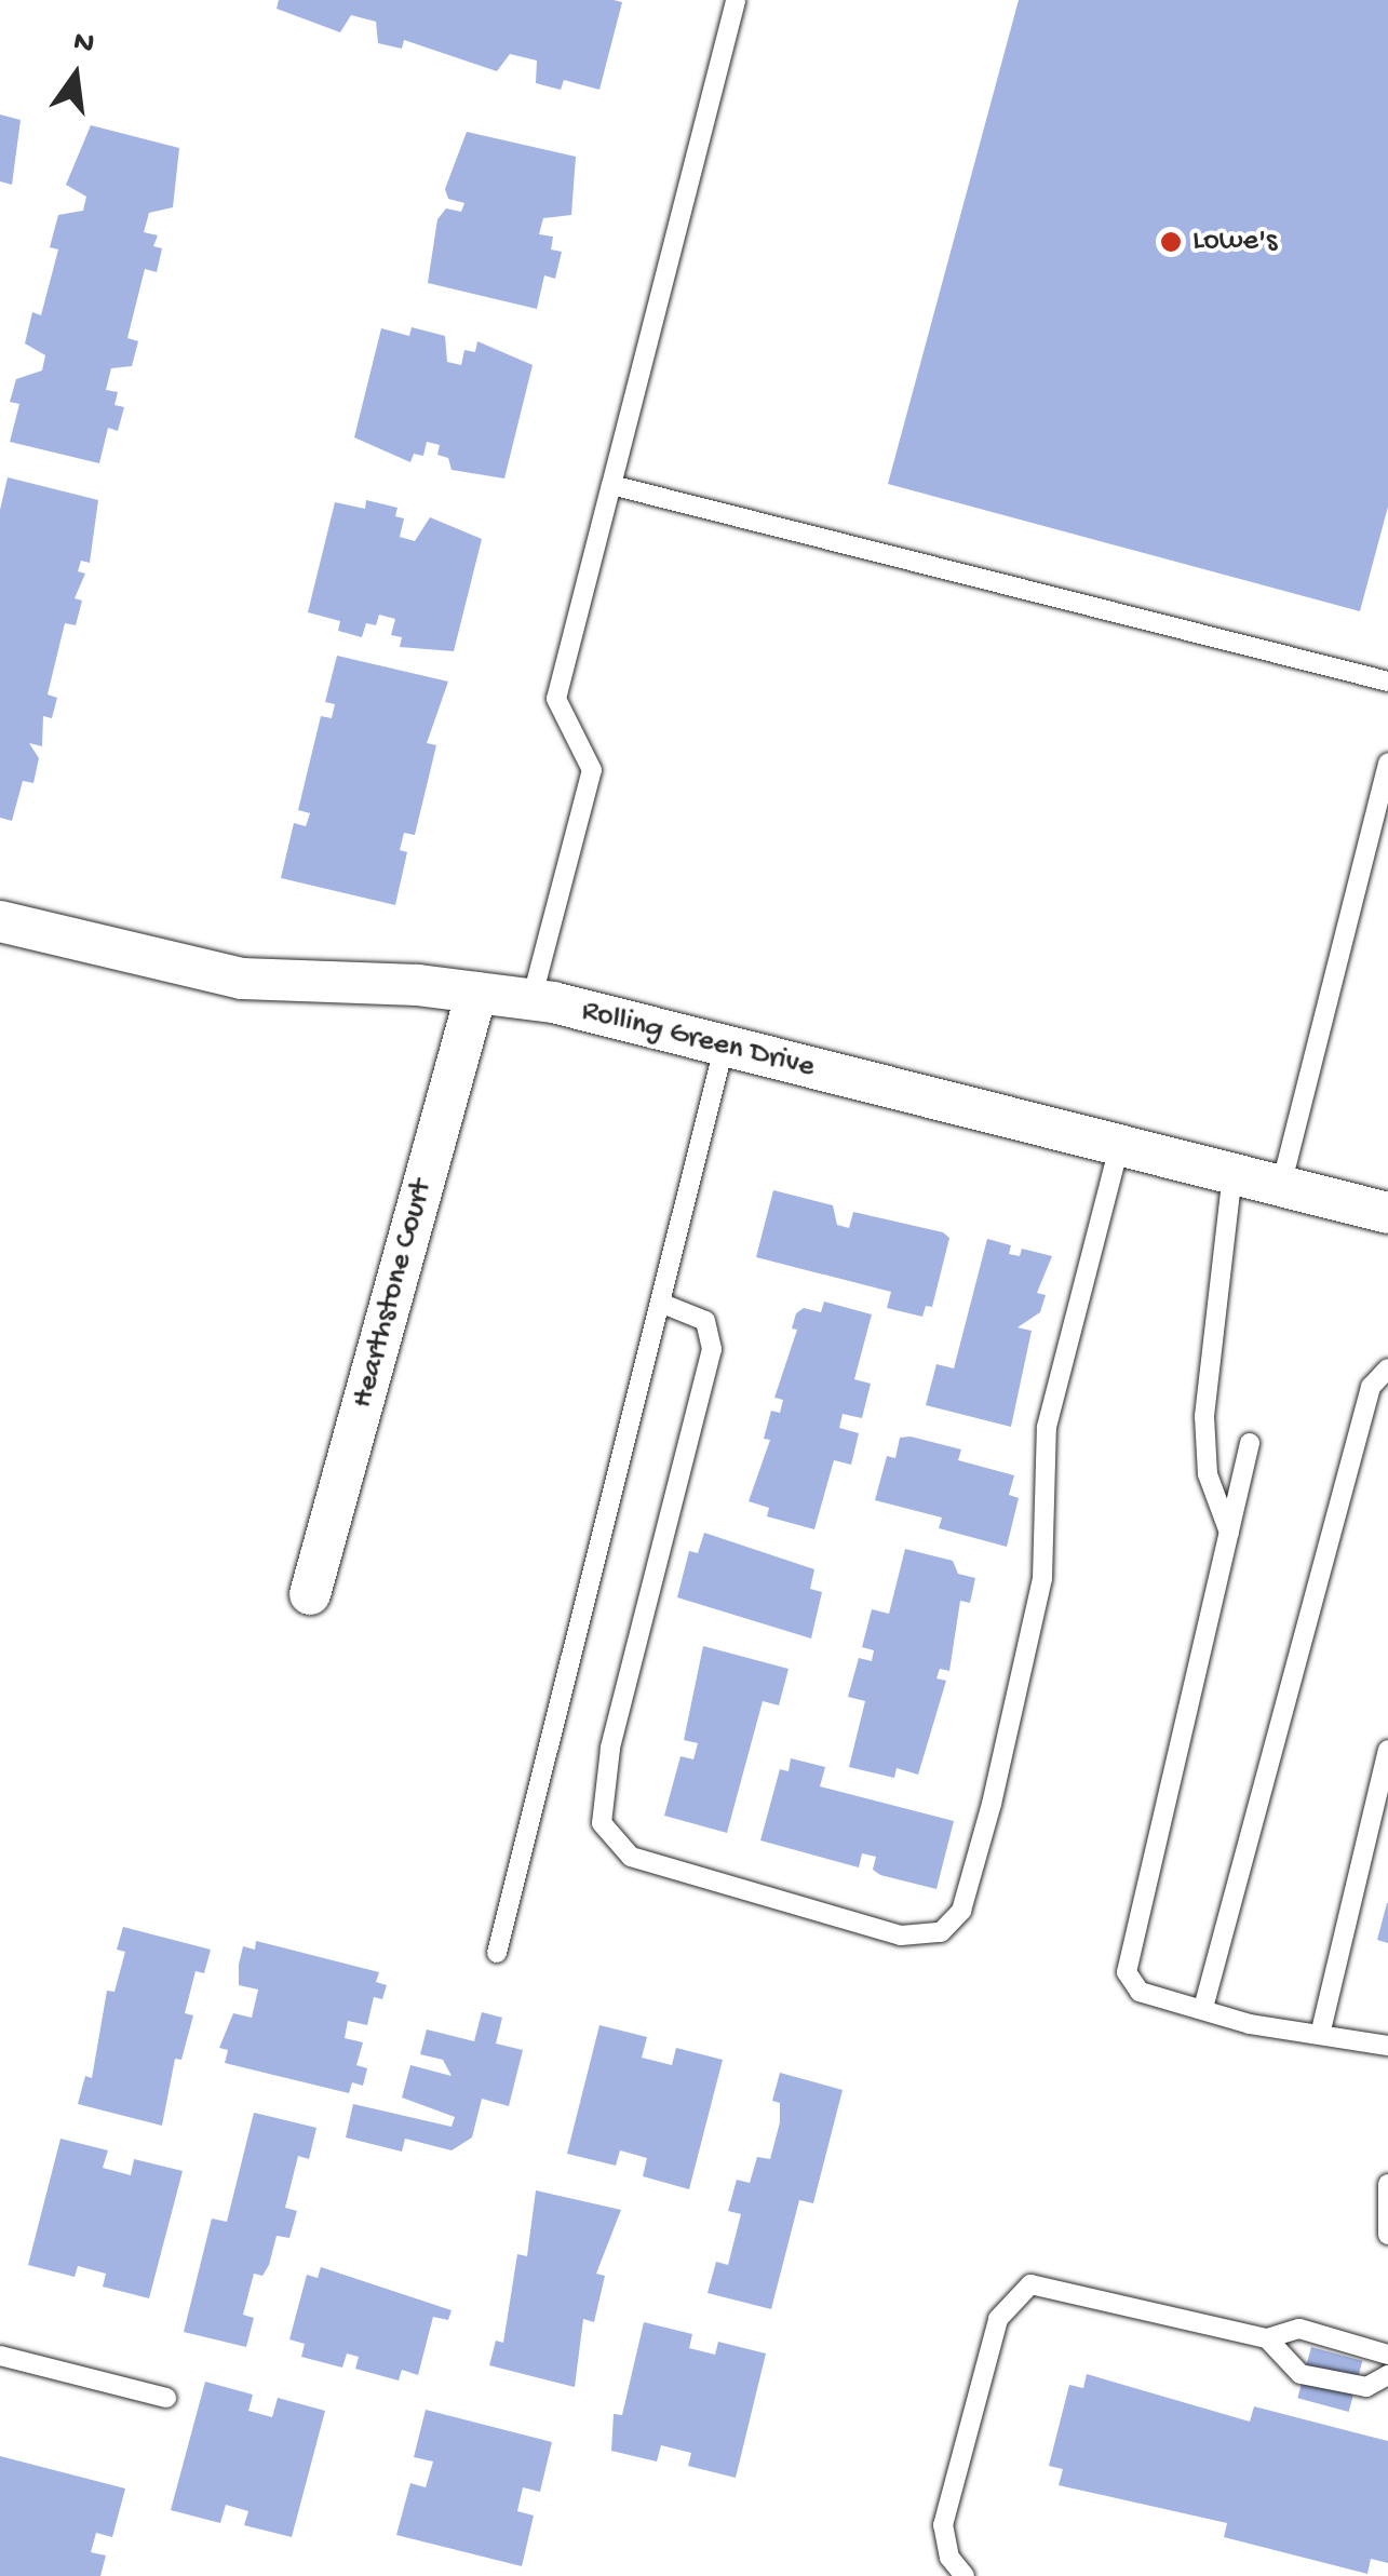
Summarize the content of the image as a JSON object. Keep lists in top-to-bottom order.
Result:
{
  "streets": {
    "street": ["Rolling Green Drive", "Hearthstone Court"]
  },
  "crossings": [
    ["Rolling Green Drive", "Hearthstone Court"]
  ],
  "places": ["Lowe's"],
  "north": "top"
}
